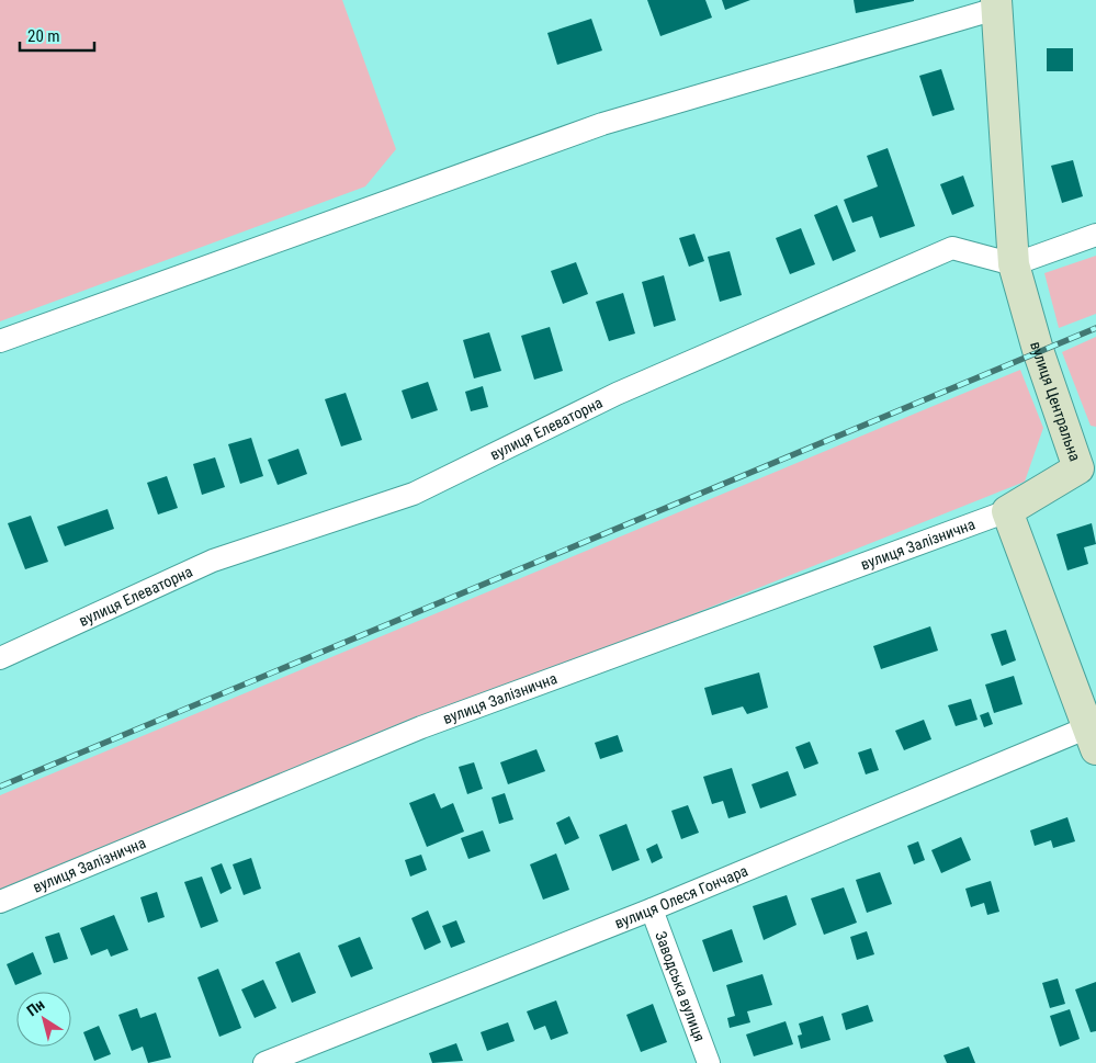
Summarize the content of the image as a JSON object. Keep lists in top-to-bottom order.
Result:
{
  "streets": {
    "main road": ["вулиця Центральна"],
    "street": [
      "вулиця Елеваторна",
      "вулиця Залізнична",
      "вулиця Олеся Гончара",
      "Заводська вулиця"
    ]
  },
  "crossings": [
    ["вулиця Центральна", "вулиця Елеваторна"],
    ["вулиця Центральна", "вулиця Залізнична"],
    ["вулиця Олеся Гончара", "Заводська вулиця"]
  ],
  "scale_bar": "20 m",
  "north": "top left"
}
